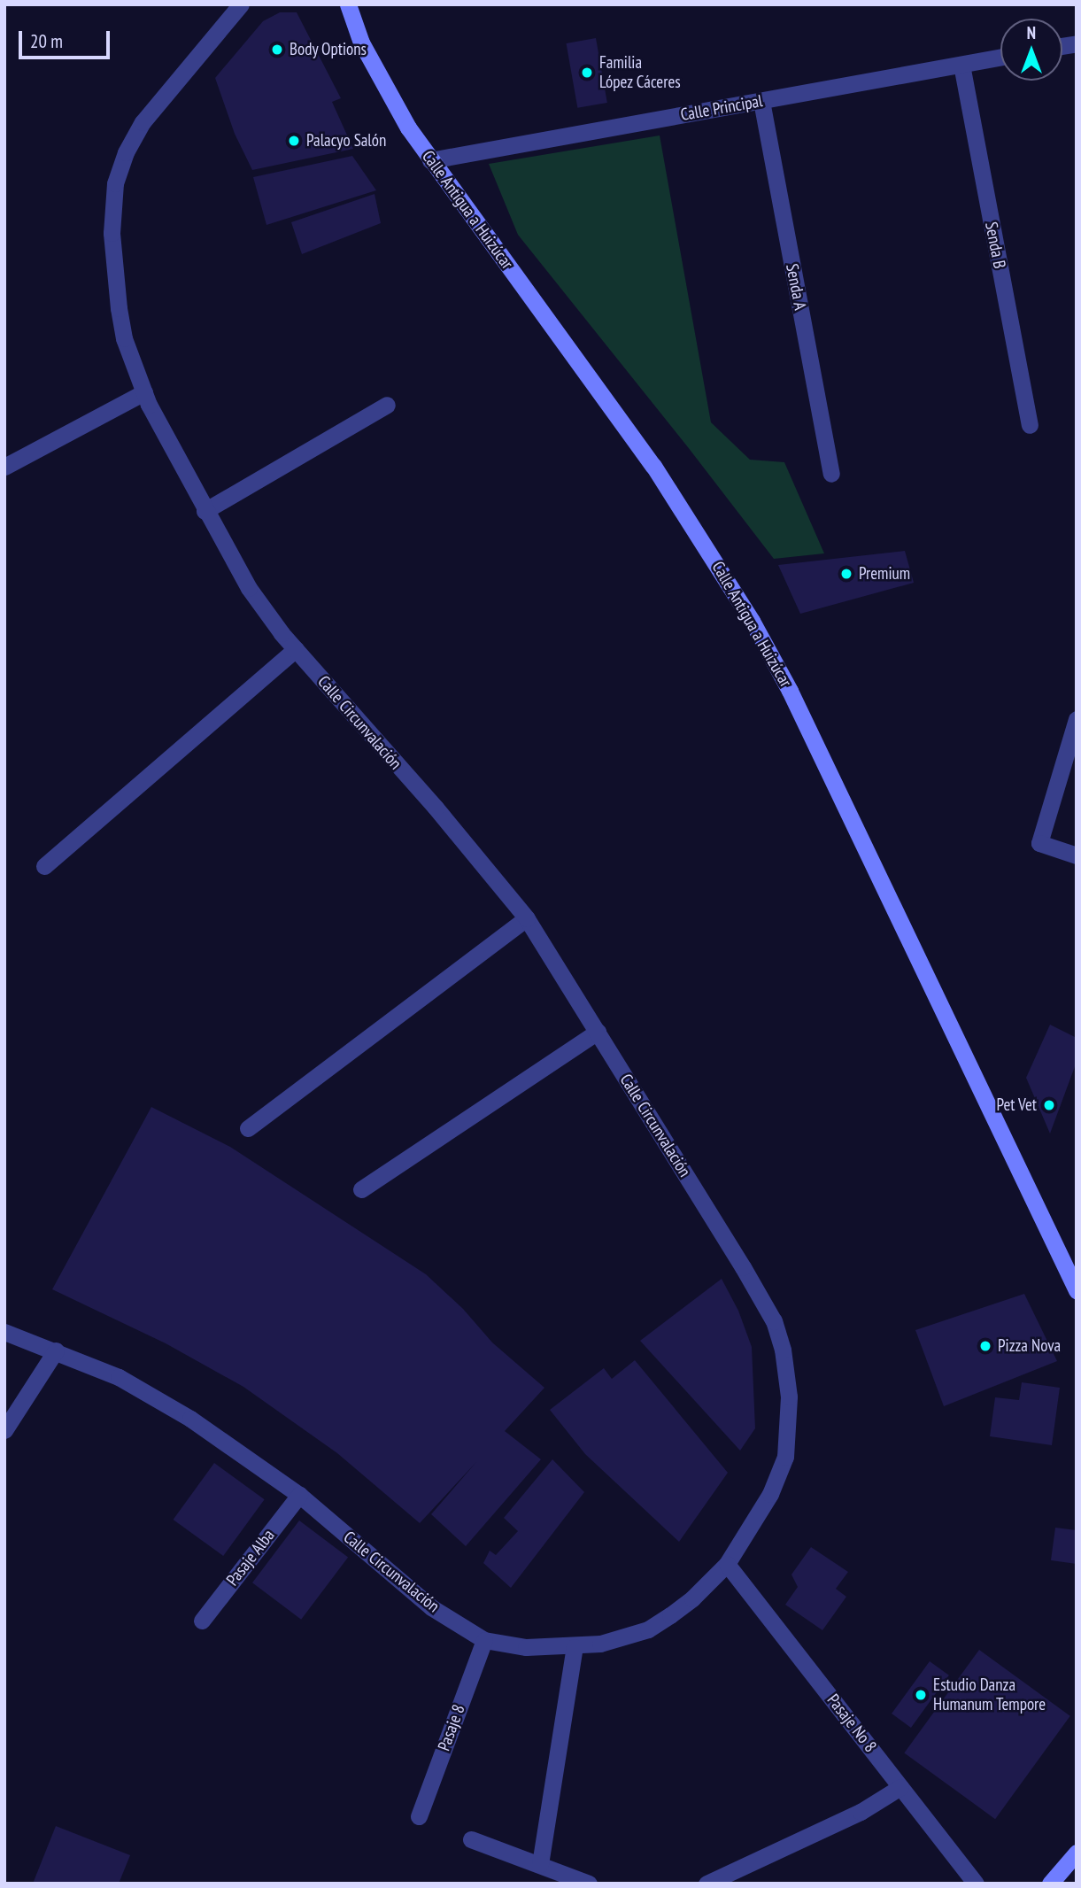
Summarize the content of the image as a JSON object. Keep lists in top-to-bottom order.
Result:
{
  "streets": {
    "main road": ["Calle Antigua a Huizúcar"],
    "street": [
      "Calle Principal",
      "Senda B",
      "Senda A",
      "Calle Circunvalación",
      "Pasaje Alba",
      "Pasaje No 8",
      "Pasaje 8"
    ]
  },
  "crossings": [
    ["Calle Principal", "Calle Antigua a Huizúcar"],
    ["Calle Principal", "Senda B"],
    ["Calle Principal", "Senda A"],
    ["Calle Circunvalación", "Pasaje Alba"],
    ["Calle Circunvalación", "Pasaje No 8"],
    ["Calle Circunvalación", "Pasaje 8"]
  ],
  "places": [
    "Body Options",
    "Familia López Cáceres",
    "Palacyo Salón",
    "Premium",
    "Pet Vet",
    "Pizza Nova",
    "Estudio Danza Humanum Tempore"
  ],
  "scale_bar": "20 m",
  "north": "top"
}
